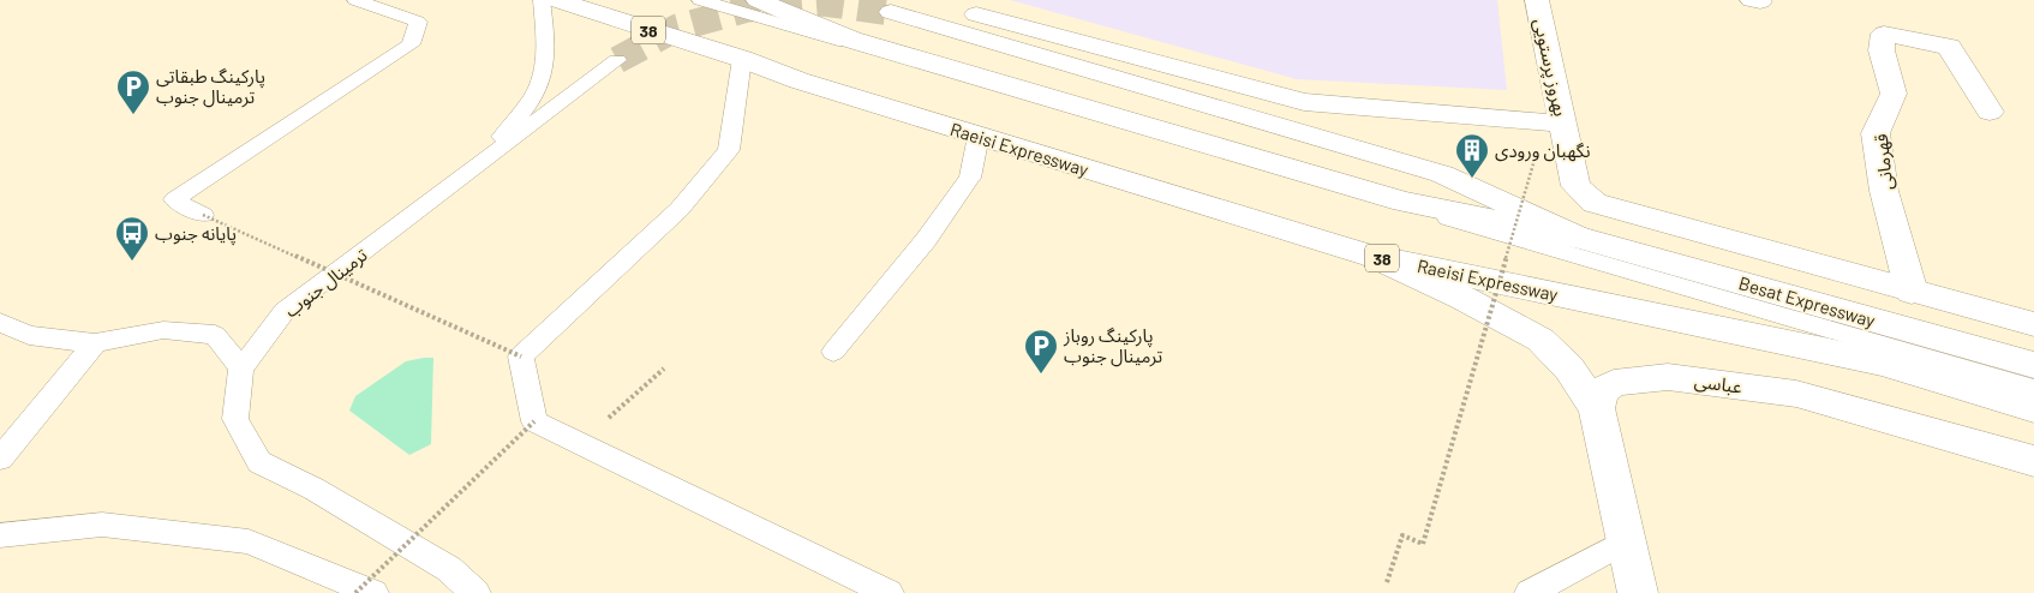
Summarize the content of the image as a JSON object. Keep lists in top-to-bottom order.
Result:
{
  "streets": {
    "main road": [
      "38",
      "بهروز پرستویی",
      "Raeisi Expressway",
      "قهرمانی",
      "Besat Expressway",
      "عباسی"
    ],
    "lane": ["ترمینال جنوب"]
  },
  "crossings": [
    ["38", "Raeisi Expressway"],
    ["بهروز پرستویی", "قهرمانی"]
  ],
  "places": {
    "parking": ["پارکینگ طبقاتی ترمینال جنوب", "پارکینگ روباز ترمینال جنوب"],
    "building": ["نگهبان ورودی"],
    "bus stop": ["پایانه جنوب"]
  }
}
